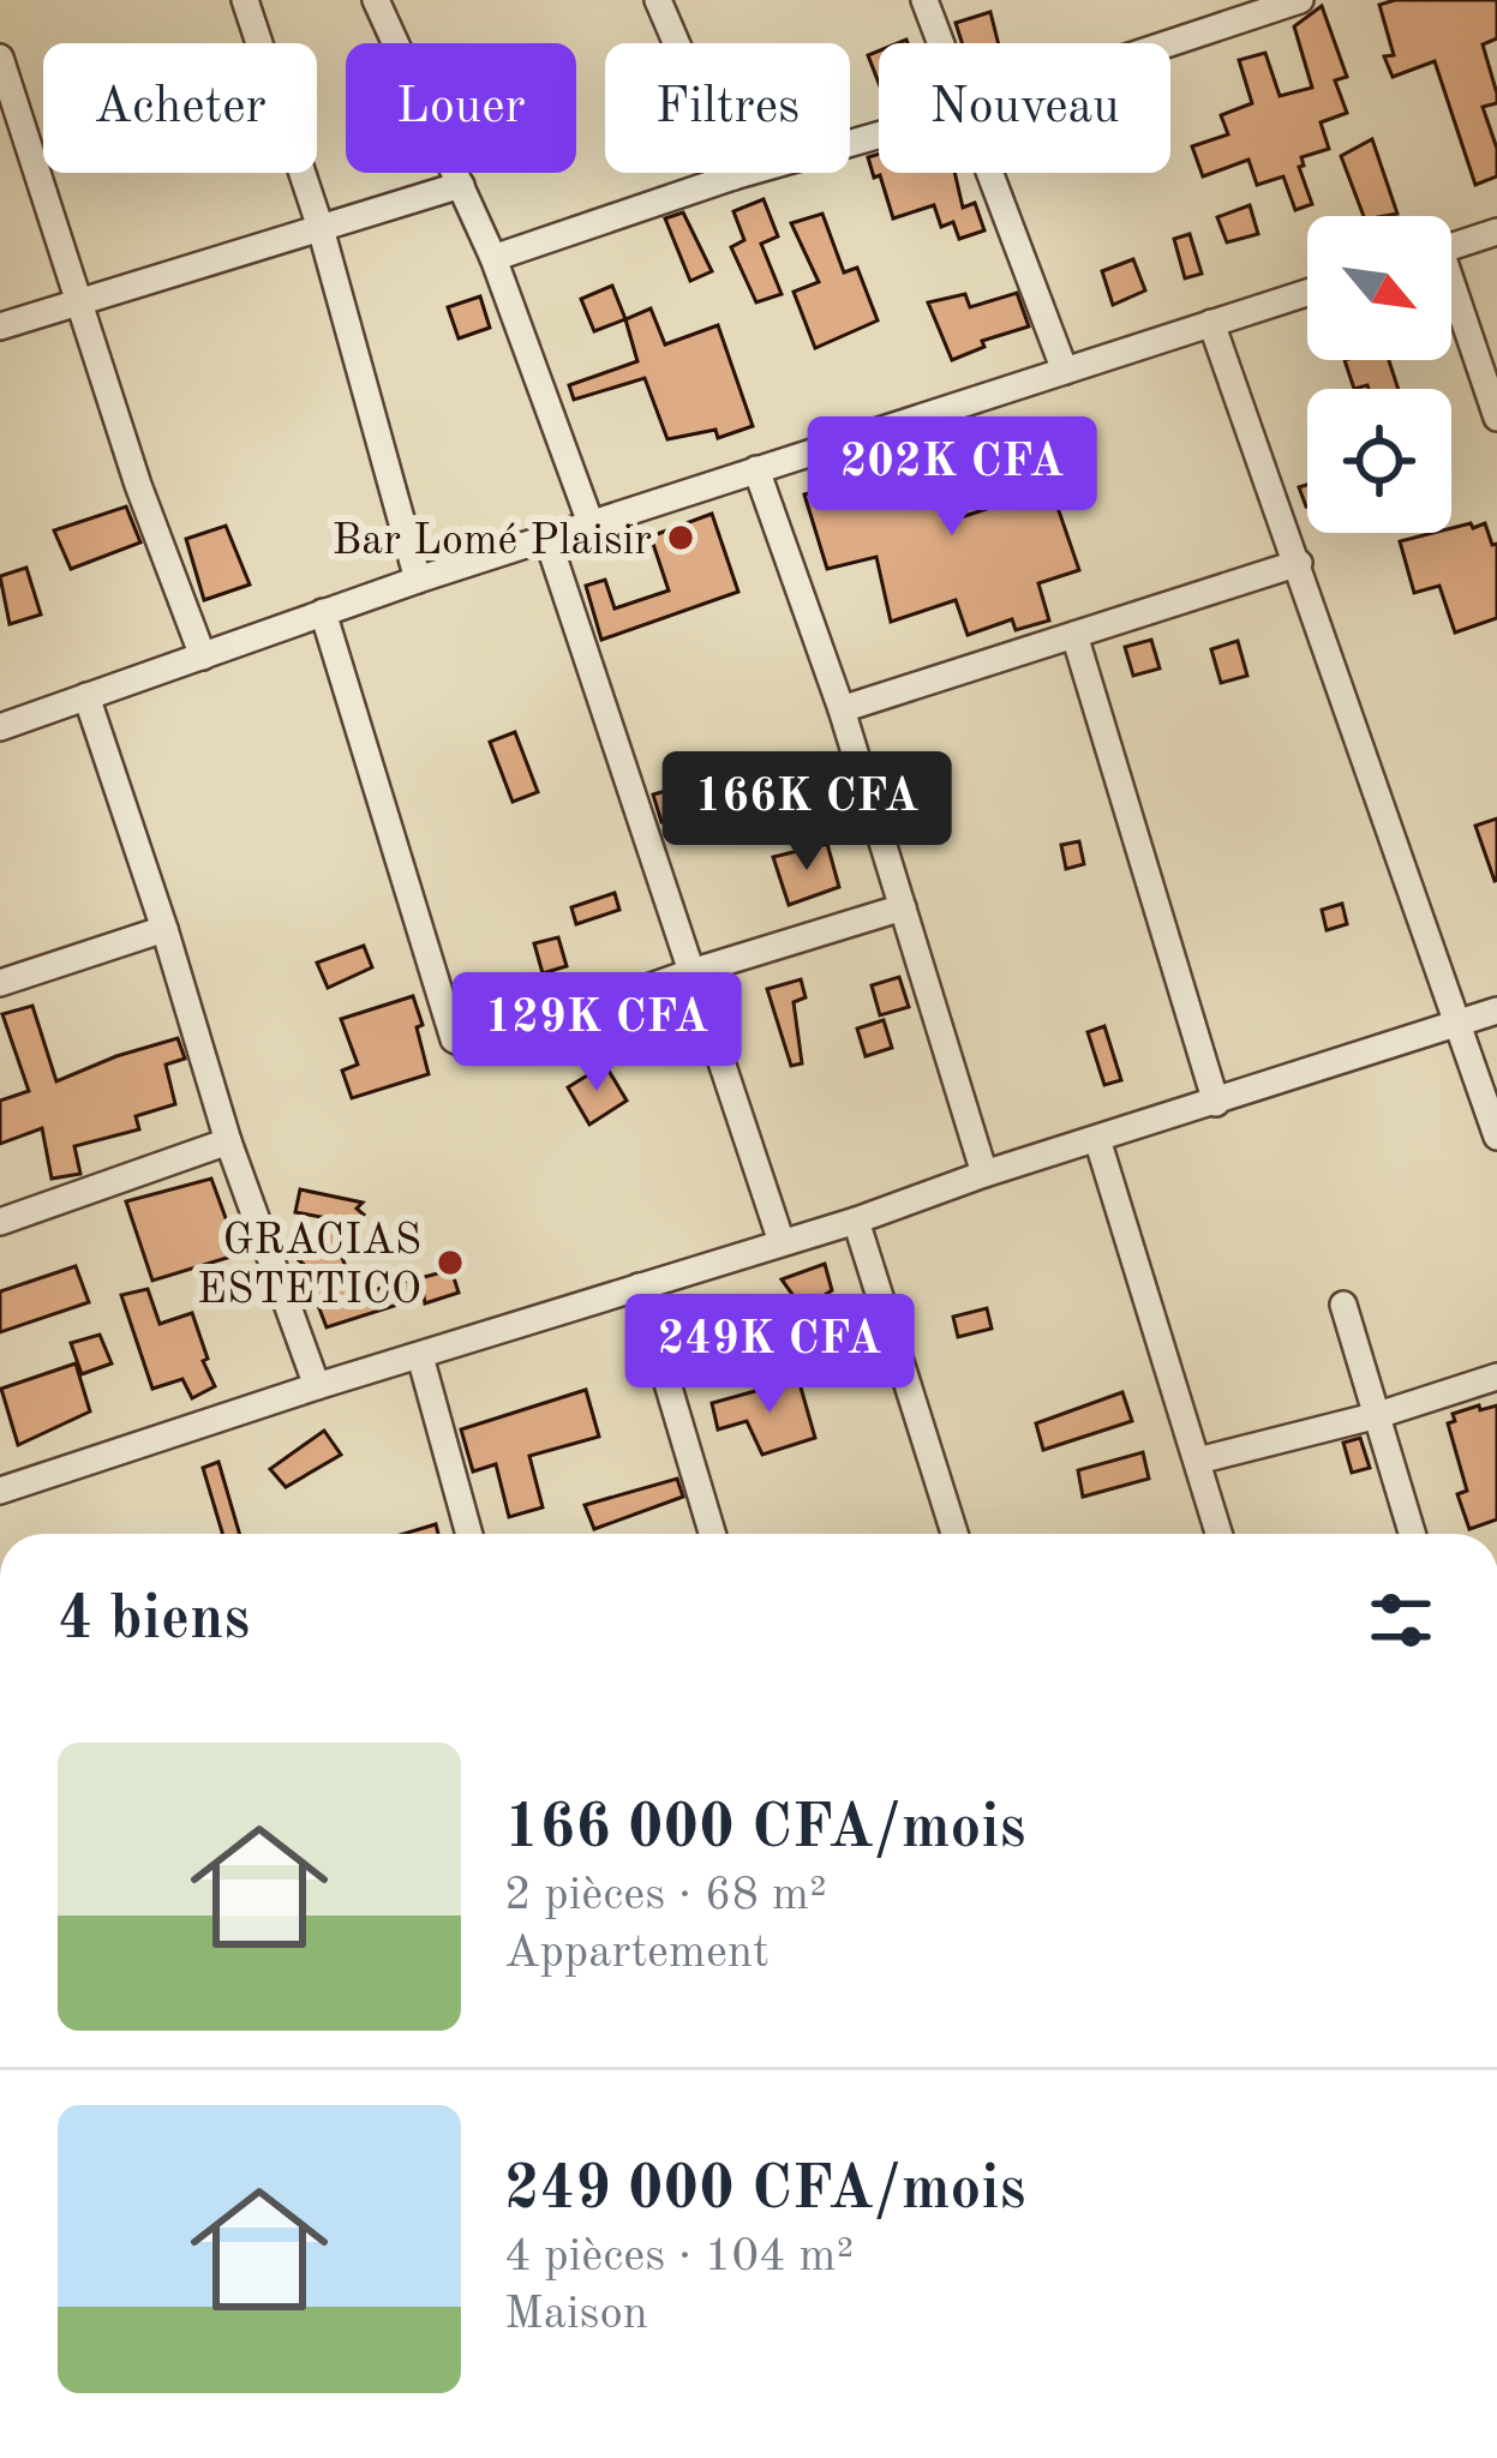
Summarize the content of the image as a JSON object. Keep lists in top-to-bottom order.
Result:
{
  "places": ["Bar Lomé Plaisir", "GRACIAS ESTETICO"],
  "north": "bottom right",
  "page": {
    "chip": [
      "Acheter",
      "Louer",
      "Filtres",
      "Nouveau"
    ],
    "price": [
      "202K CFA",
      "166K CFA",
      "129K CFA",
      "249K CFA"
    ],
    "heading": "4 biens",
    "list": [
      {
        "name": "166 000 CFA/mois",
        "note": "2 pièces · 68 m² · Appartement"
      },
      {
        "name": "249 000 CFA/mois",
        "note": "4 pièces · 104 m² · Maison"
      }
    ]
  }
}
